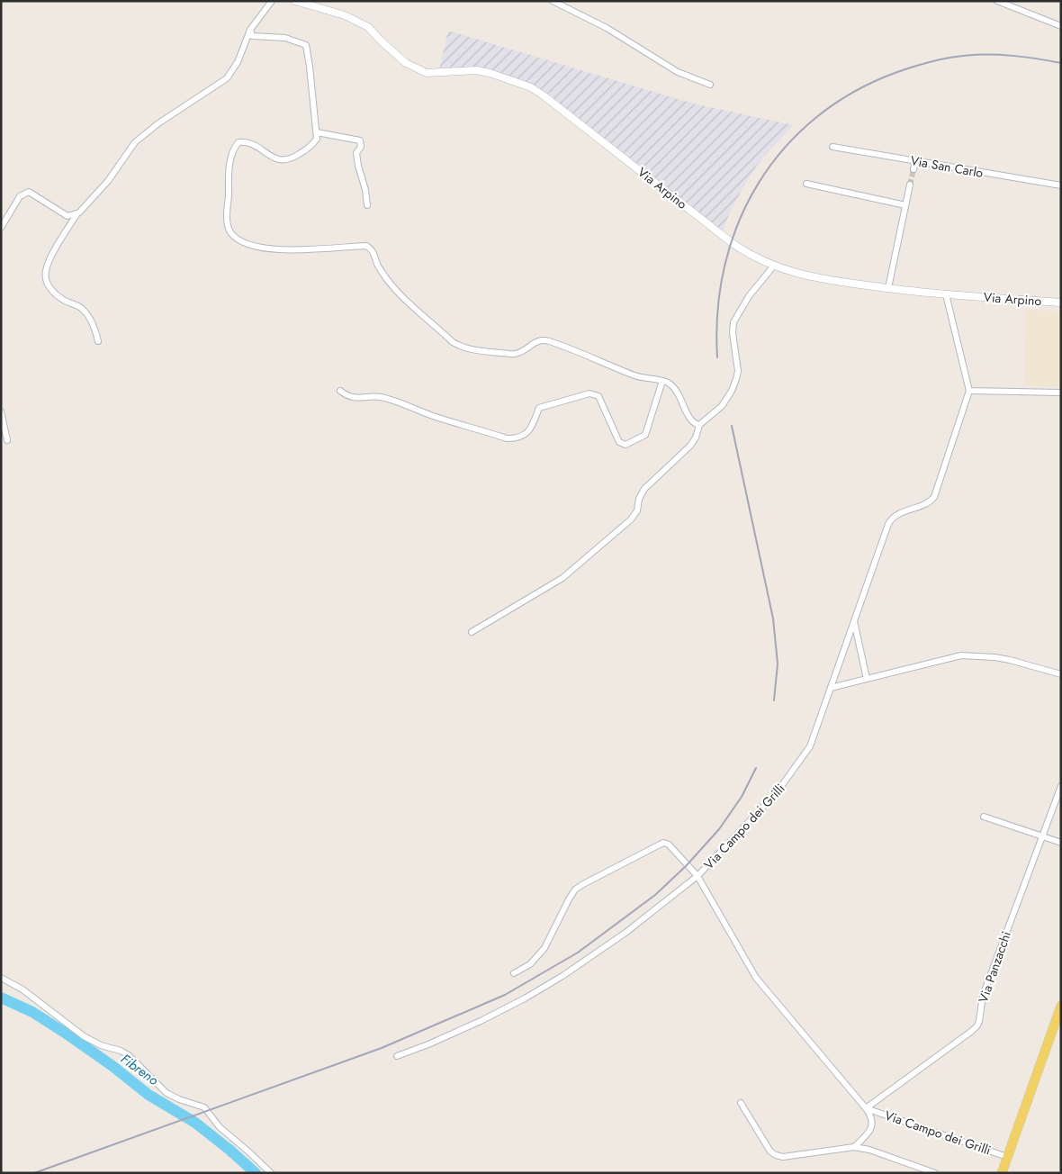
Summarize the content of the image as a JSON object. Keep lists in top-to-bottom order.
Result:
{
  "streets": {
    "street": [
      "Via San Carlo",
      "Via Arpino",
      "Via Campo dei Grilli",
      "Via Panzacchi"
    ]
  },
  "crossings": [
    ["Via Campo dei Grilli", "Via Panzacchi"]
  ],
  "water": ["Fibreno"]
}
